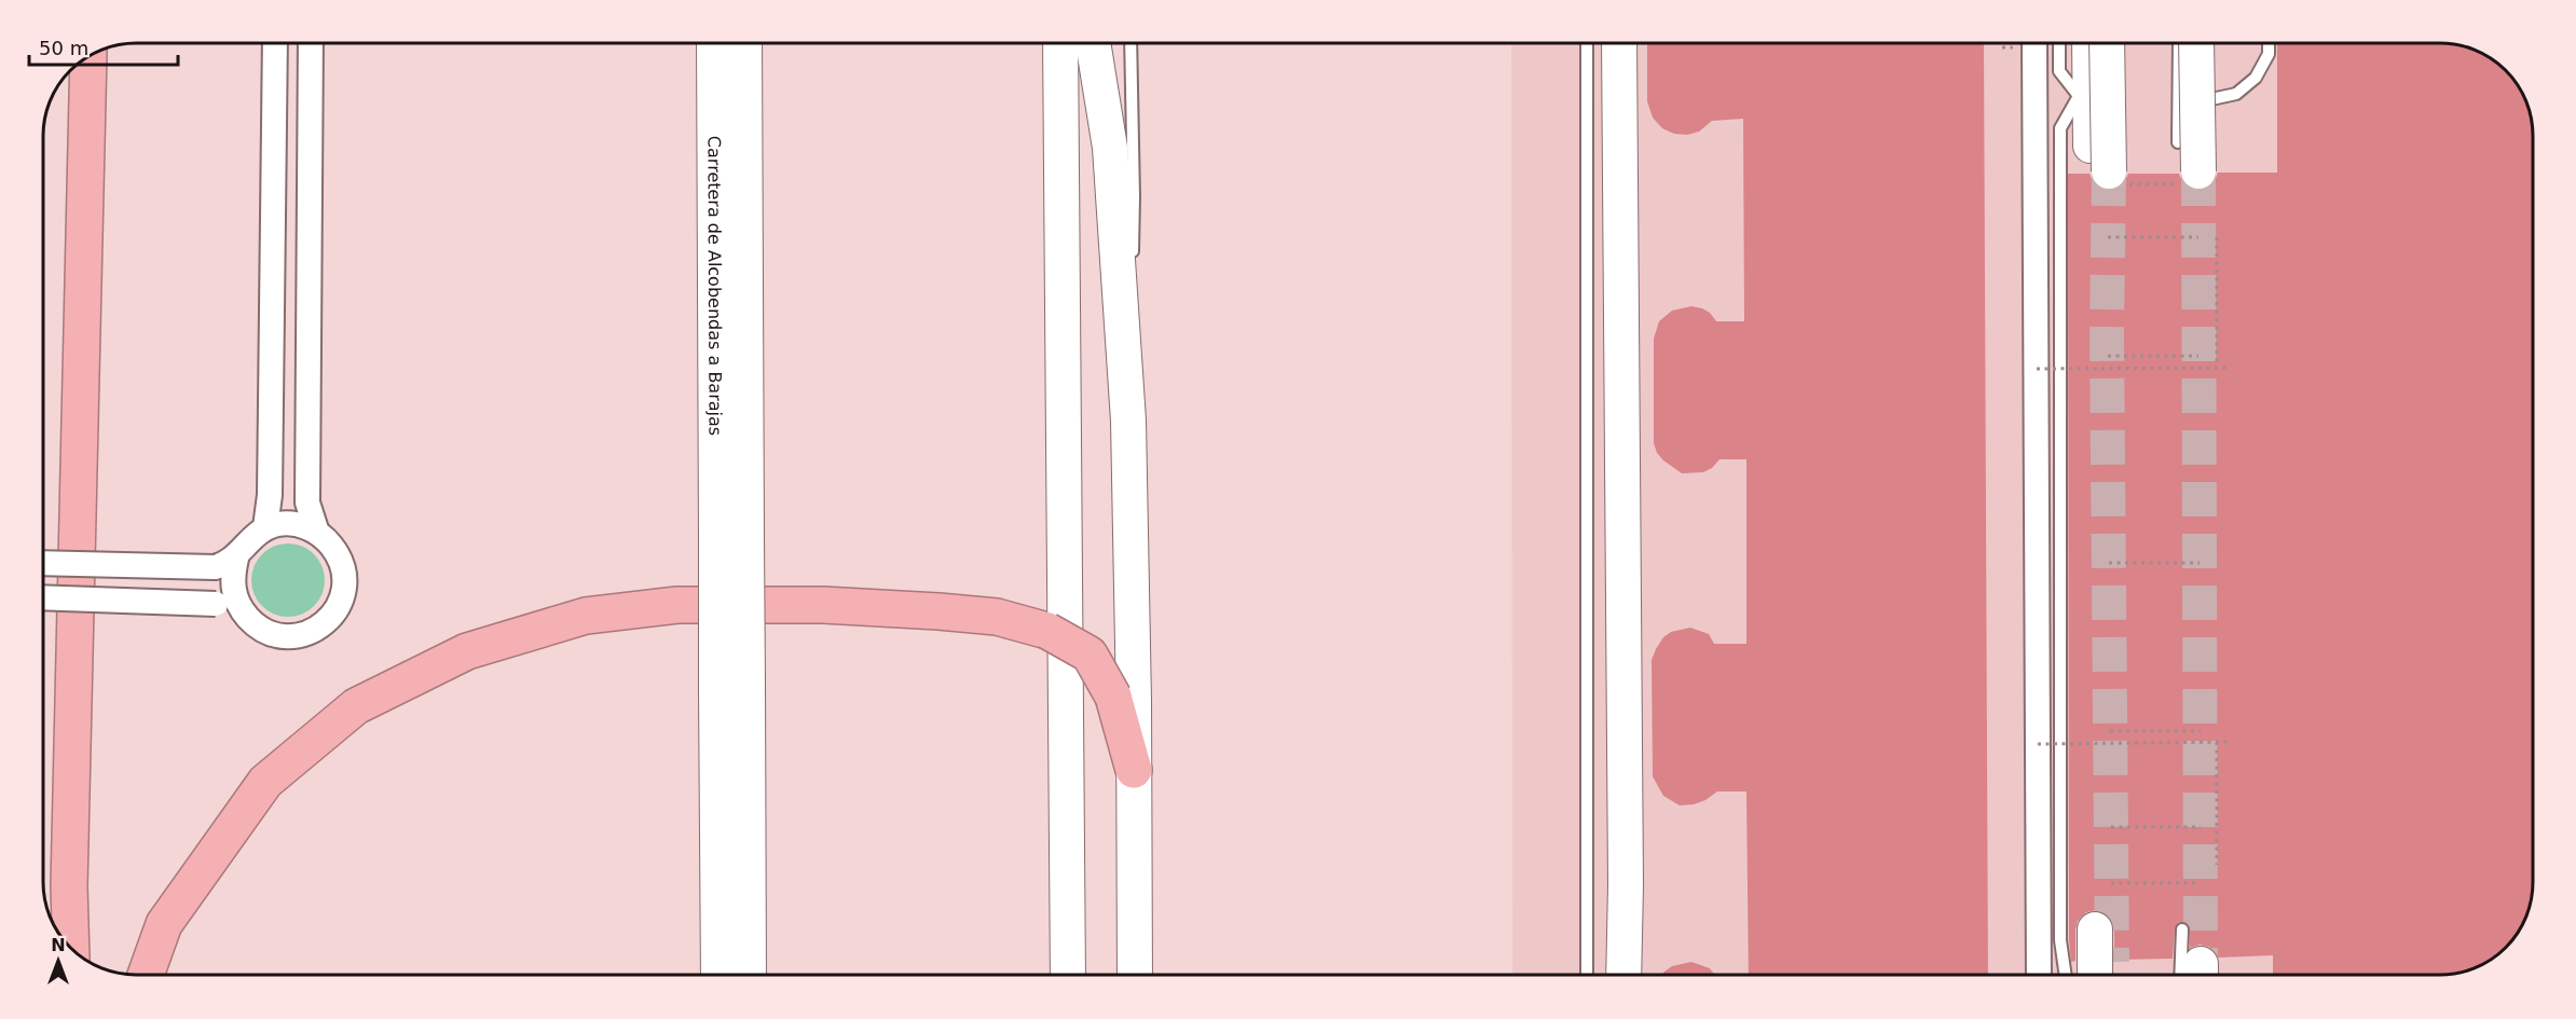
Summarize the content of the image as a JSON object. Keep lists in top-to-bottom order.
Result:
{
  "streets": {
    "street": ["Carretera de Alcobendas a Barajas"]
  },
  "scale_bar": "50 m",
  "north": "top"
}
